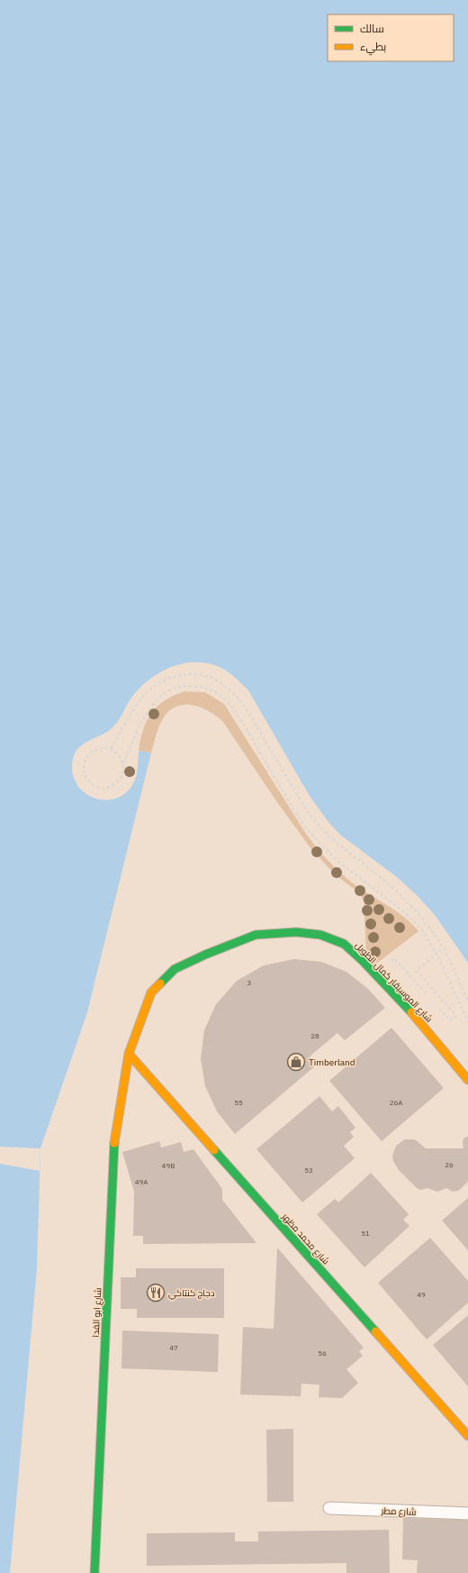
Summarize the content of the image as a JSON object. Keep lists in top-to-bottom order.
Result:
{
  "streets": {
    "street": ["شارع الموسيقار كمال الطويل", "شارع محمد مظهر", "شارع ابو الفدا"],
    "lane": ["شارع مطر"]
  },
  "crossings": [
    ["شارع الموسيقار كمال الطويل", "شارع محمد مظهر"],
    ["شارع الموسيقار كمال الطويل", "شارع ابو الفدا"],
    ["شارع محمد مظهر", "شارع ابو الفدا"]
  ],
  "places": {
    "shop": ["Timberland"],
    "restaurant": ["دجاج كنتاكي"]
  },
  "house_numbers": [
    "3",
    "28",
    "55",
    "26A",
    "26",
    "49B",
    "53",
    "49A",
    "51",
    "49",
    "47",
    "56"
  ],
  "legend": ["سالك", "بطيء"]
}
